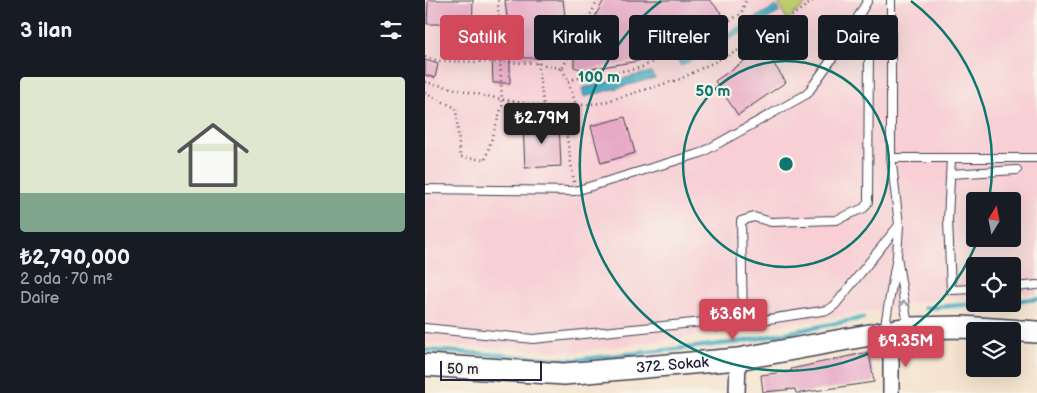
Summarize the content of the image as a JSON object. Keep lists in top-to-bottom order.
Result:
{
  "streets": {
    "main road": ["372. Sokak"]
  },
  "scale_bar": "50 m",
  "north": "top",
  "page": {
    "heading": "3 ilan",
    "chip": [
      "Satılık",
      "Kiralık",
      "Filtreler",
      "Yeni",
      "Daire"
    ],
    "list": [
      {
        "name": "₺2,790,000",
        "note": "2 oda · 70 m² · Daire"
      }
    ],
    "price": ["₺2.79M", "₺3.6M", "₺9.35M"],
    "scale": "50 m"
  },
  "rings": ["100 m", "50 m"]
}
